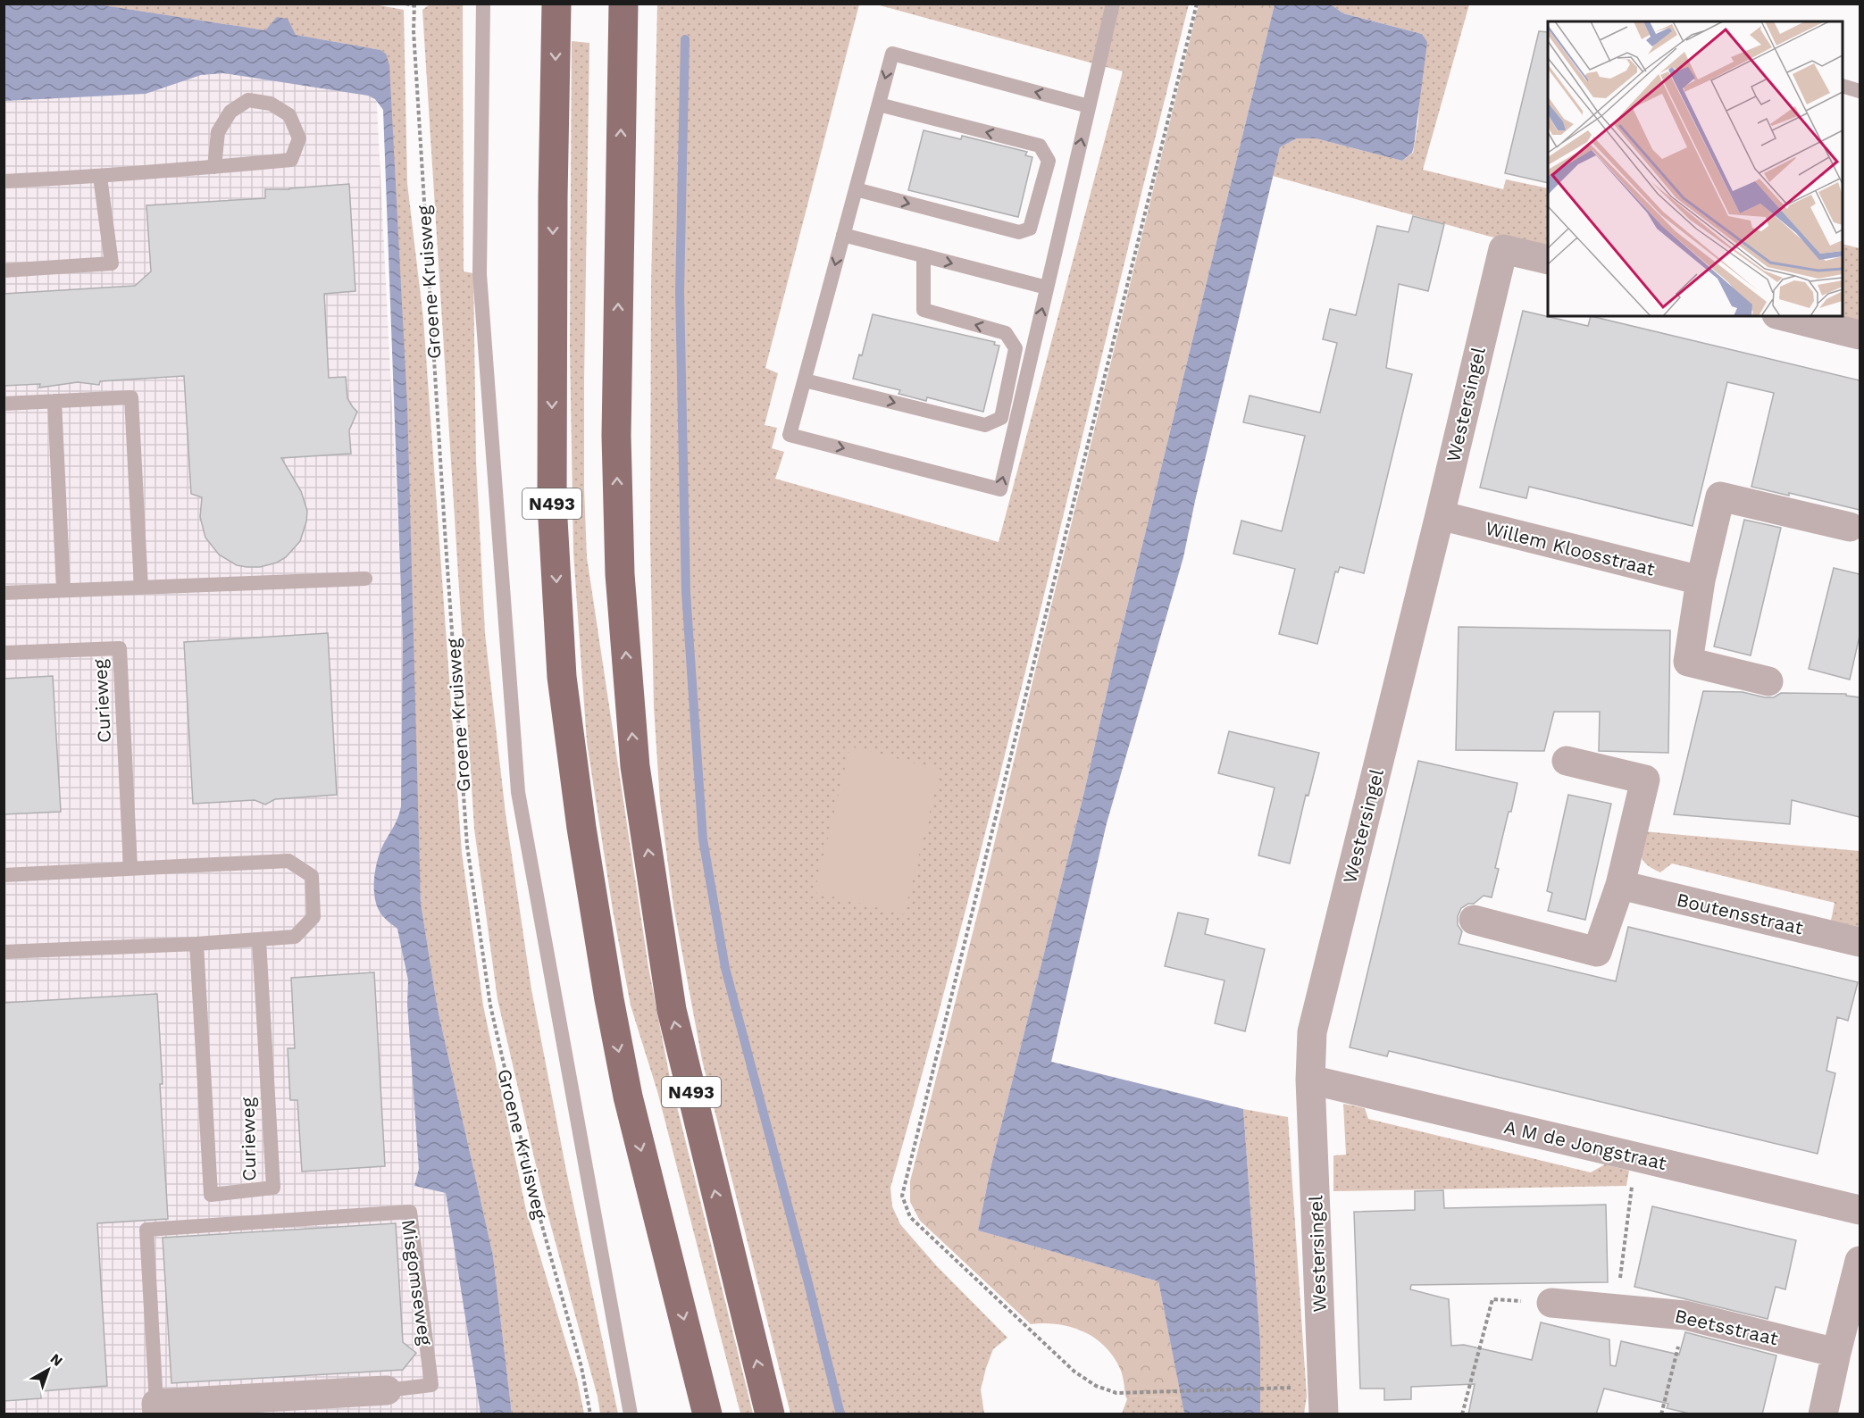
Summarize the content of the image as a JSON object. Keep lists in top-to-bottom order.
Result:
{
  "streets": {
    "main road": ["N493"],
    "street": [
      "Westersingel",
      "Willem Kloosstraat",
      "Boutensstraat",
      "A M de Jongstraat",
      "Misgomseweg",
      "Beetsstraat"
    ],
    "lane": ["Curieweg"],
    "path": ["Groene Kruisweg"]
  },
  "crossings": [
    ["Westersingel", "Willem Kloosstraat"],
    ["Westersingel", "A M de Jongstraat"]
  ],
  "north": "top right"
}
